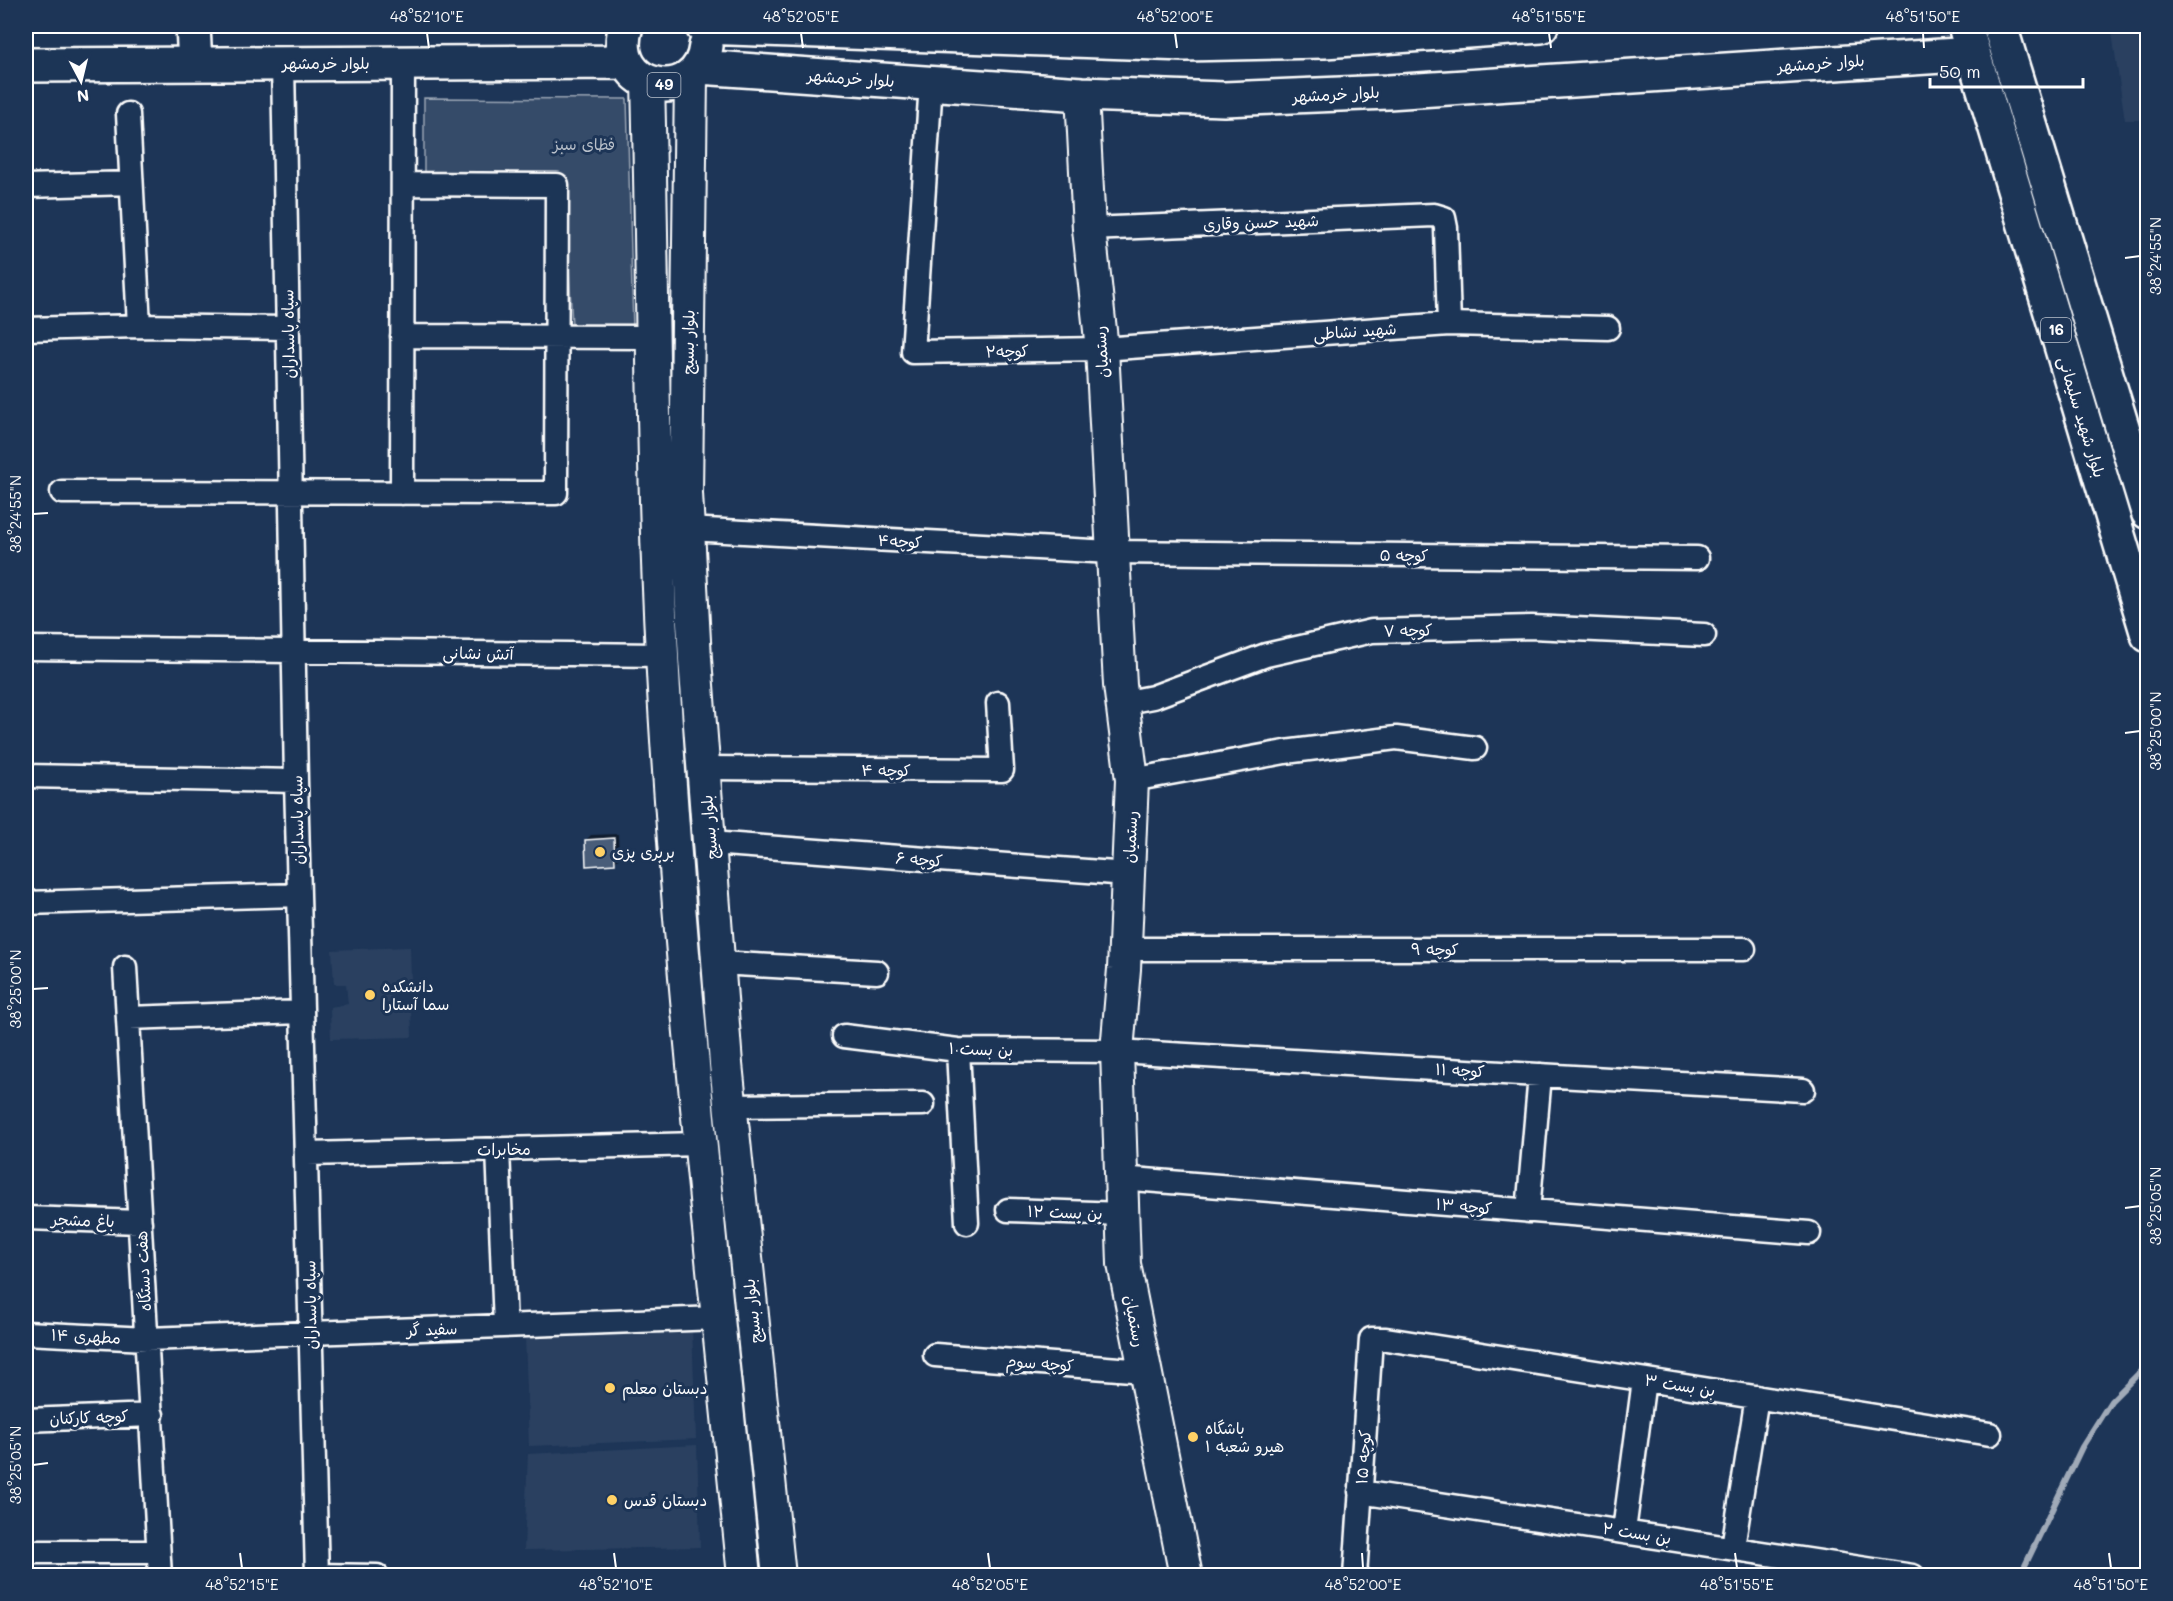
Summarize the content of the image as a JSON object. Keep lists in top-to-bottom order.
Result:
{
  "streets": {
    "main road": [
      "بلوار خرمشهر",
      "49",
      "16",
      "بلوار بسیج",
      "رستمیان",
      "بلوار شهید سلیمانی"
    ],
    "street": [
      "شهید حسن وقاری",
      "شهید نشاطی",
      "سپاه پاسداران",
      "کوچه۲",
      "کوچه۴",
      "کوچه ۵",
      "کوچه ۷",
      "آتش نشانی",
      "کوچه ۴",
      "کوچه ۶",
      "کوچه ۹",
      "بن بست۱۰",
      "کوچه ۱۱",
      "مخابرات",
      "کوچه ۱۳",
      "بن بست ۱۲",
      "باغ مشجر",
      "هفت دستگاه",
      "سفید گر",
      "مطهری ۱۴",
      "کوچه سوم",
      "بن بست ۳",
      "کوچه کارکنان",
      "کوچه ۱۵",
      "بن بست ۲"
    ]
  },
  "crossings": [
    ["بلوار خرمشهر", "49"],
    ["بلوار خرمشهر", "سپاه پاسداران"],
    ["بلوار خرمشهر", "بلوار بسیج"],
    ["بلوار خرمشهر", "کوچه۲"],
    ["بلوار خرمشهر", "رستمیان"],
    ["بلوار خرمشهر", "بلوار شهید سلیمانی"],
    ["49", "بلوار بسیج"],
    ["49", "آتش نشانی"],
    ["49", "مخابرات"],
    ["49", "سفید گر"],
    ["شهید حسن وقاری", "شهید نشاطی"],
    ["شهید حسن وقاری", "رستمیان"],
    ["شهید نشاطی", "کوچه۲"],
    ["شهید نشاطی", "رستمیان"],
    ["سپاه پاسداران", "آتش نشانی"],
    ["سپاه پاسداران", "مخابرات"],
    ["سپاه پاسداران", "سفید گر"],
    ["بلوار بسیج", "کوچه۴"],
    ["بلوار بسیج", "کوچه ۴"],
    ["بلوار بسیج", "کوچه ۶"],
    ["کوچه۲", "رستمیان"],
    ["رستمیان", "کوچه۴"],
    ["رستمیان", "کوچه ۵"],
    ["رستمیان", "کوچه ۷"],
    ["رستمیان", "کوچه ۶"],
    ["رستمیان", "کوچه ۹"],
    ["رستمیان", "بن بست۱۰"],
    ["رستمیان", "کوچه ۱۱"],
    ["رستمیان", "کوچه ۱۳"],
    ["رستمیان", "بن بست ۱۲"],
    ["رستمیان", "کوچه سوم"],
    ["کوچه۴", "کوچه ۵"],
    ["بن بست۱۰", "کوچه ۱۱"],
    ["باغ مشجر", "هفت دستگاه"],
    ["هفت دستگاه", "سفید گر"],
    ["هفت دستگاه", "مطهری ۱۴"],
    ["هفت دستگاه", "کوچه کارکنان"],
    ["سفید گر", "مطهری ۱۴"],
    ["بن بست ۳", "کوچه ۱۵"],
    ["کوچه ۱۵", "بن بست ۲"]
  ],
  "parks": ["فظای سبز"],
  "places": [
    "بربری پزی",
    "دانشکده سما آستارا",
    "دبستان معلم",
    "باشگاه هیرو شعبه ۱",
    "دبستان قدس"
  ],
  "scale_bar": "50 m",
  "north": "bottom",
  "coordinates": [
    "48°52'10\"E",
    "48°52'05\"E",
    "48°52'00\"E",
    "48°51'55\"E",
    "48°51'50\"E",
    "38°24'55\"N",
    "38°25'00\"N",
    "38°25'05\"N",
    "48°52'15\"E"
  ]
}
